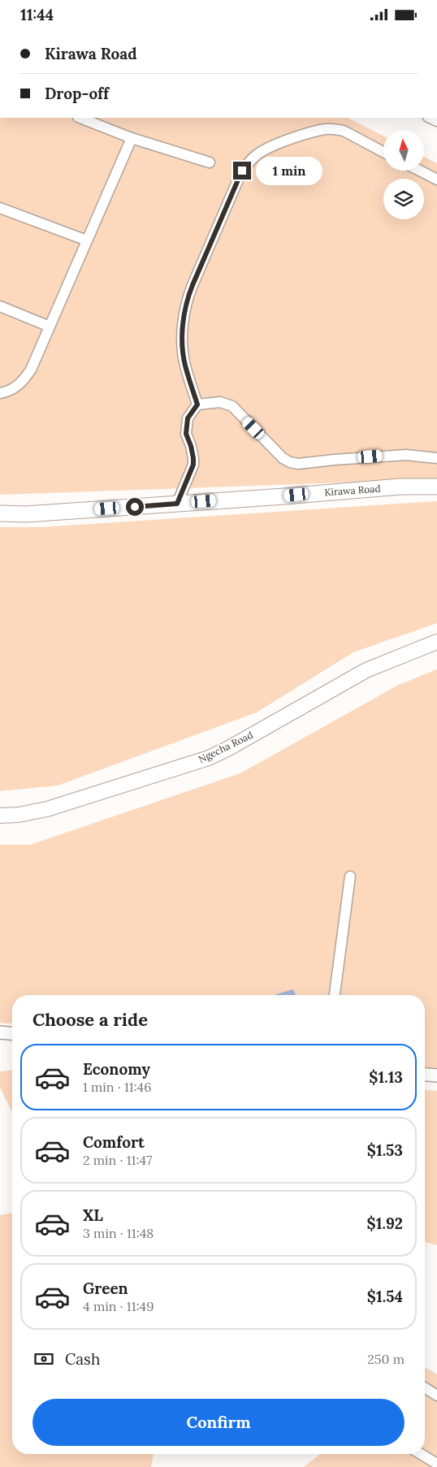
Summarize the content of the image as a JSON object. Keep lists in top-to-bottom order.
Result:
{
  "streets": {
    "main road": ["Kirawa Road", "Ngecha Road"]
  },
  "north": "top",
  "page": {
    "status": "11:44",
    "banner": ["Kirawa Road", "Drop-off"],
    "bubble": "1 min",
    "heading": "Choose a ride",
    "list": [
      {
        "name": "Economy",
        "note": "1 min · 11:46",
        "value": "$1.13"
      },
      {
        "name": "Comfort",
        "note": "2 min · 11:47",
        "value": "$1.53"
      },
      {
        "name": "XL",
        "note": "3 min · 11:48",
        "value": "$1.92"
      },
      {
        "name": "Green",
        "note": "4 min · 11:49",
        "value": "$1.54"
      }
    ],
    "pay": ["Cash", "250 m"],
    "buttons": "Confirm"
  }
}
